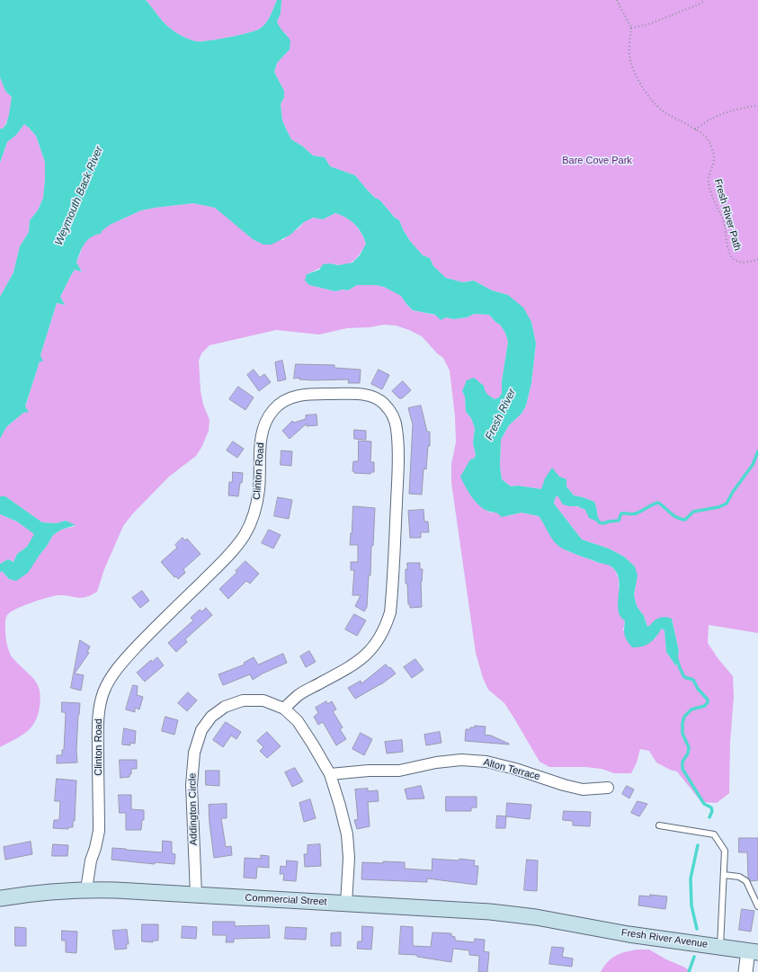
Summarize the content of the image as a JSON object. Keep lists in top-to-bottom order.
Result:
{
  "streets": {
    "main road": ["Commercial Street", "Fresh River Avenue"],
    "street": ["Clinton Road", "Alton Terrace", "Addington Circle"],
    "path": ["Fresh River Path"]
  },
  "crossings": [
    ["Clinton Road", "Addington Circle"],
    ["Clinton Road", "Commercial Street"],
    ["Alton Terrace", "Addington Circle"],
    ["Addington Circle", "Commercial Street"],
    ["Commercial Street", "Fresh River Avenue"]
  ],
  "water": ["Weymouth Back River", "Fresh River"],
  "parks": ["Bare Cove Park"]
}
